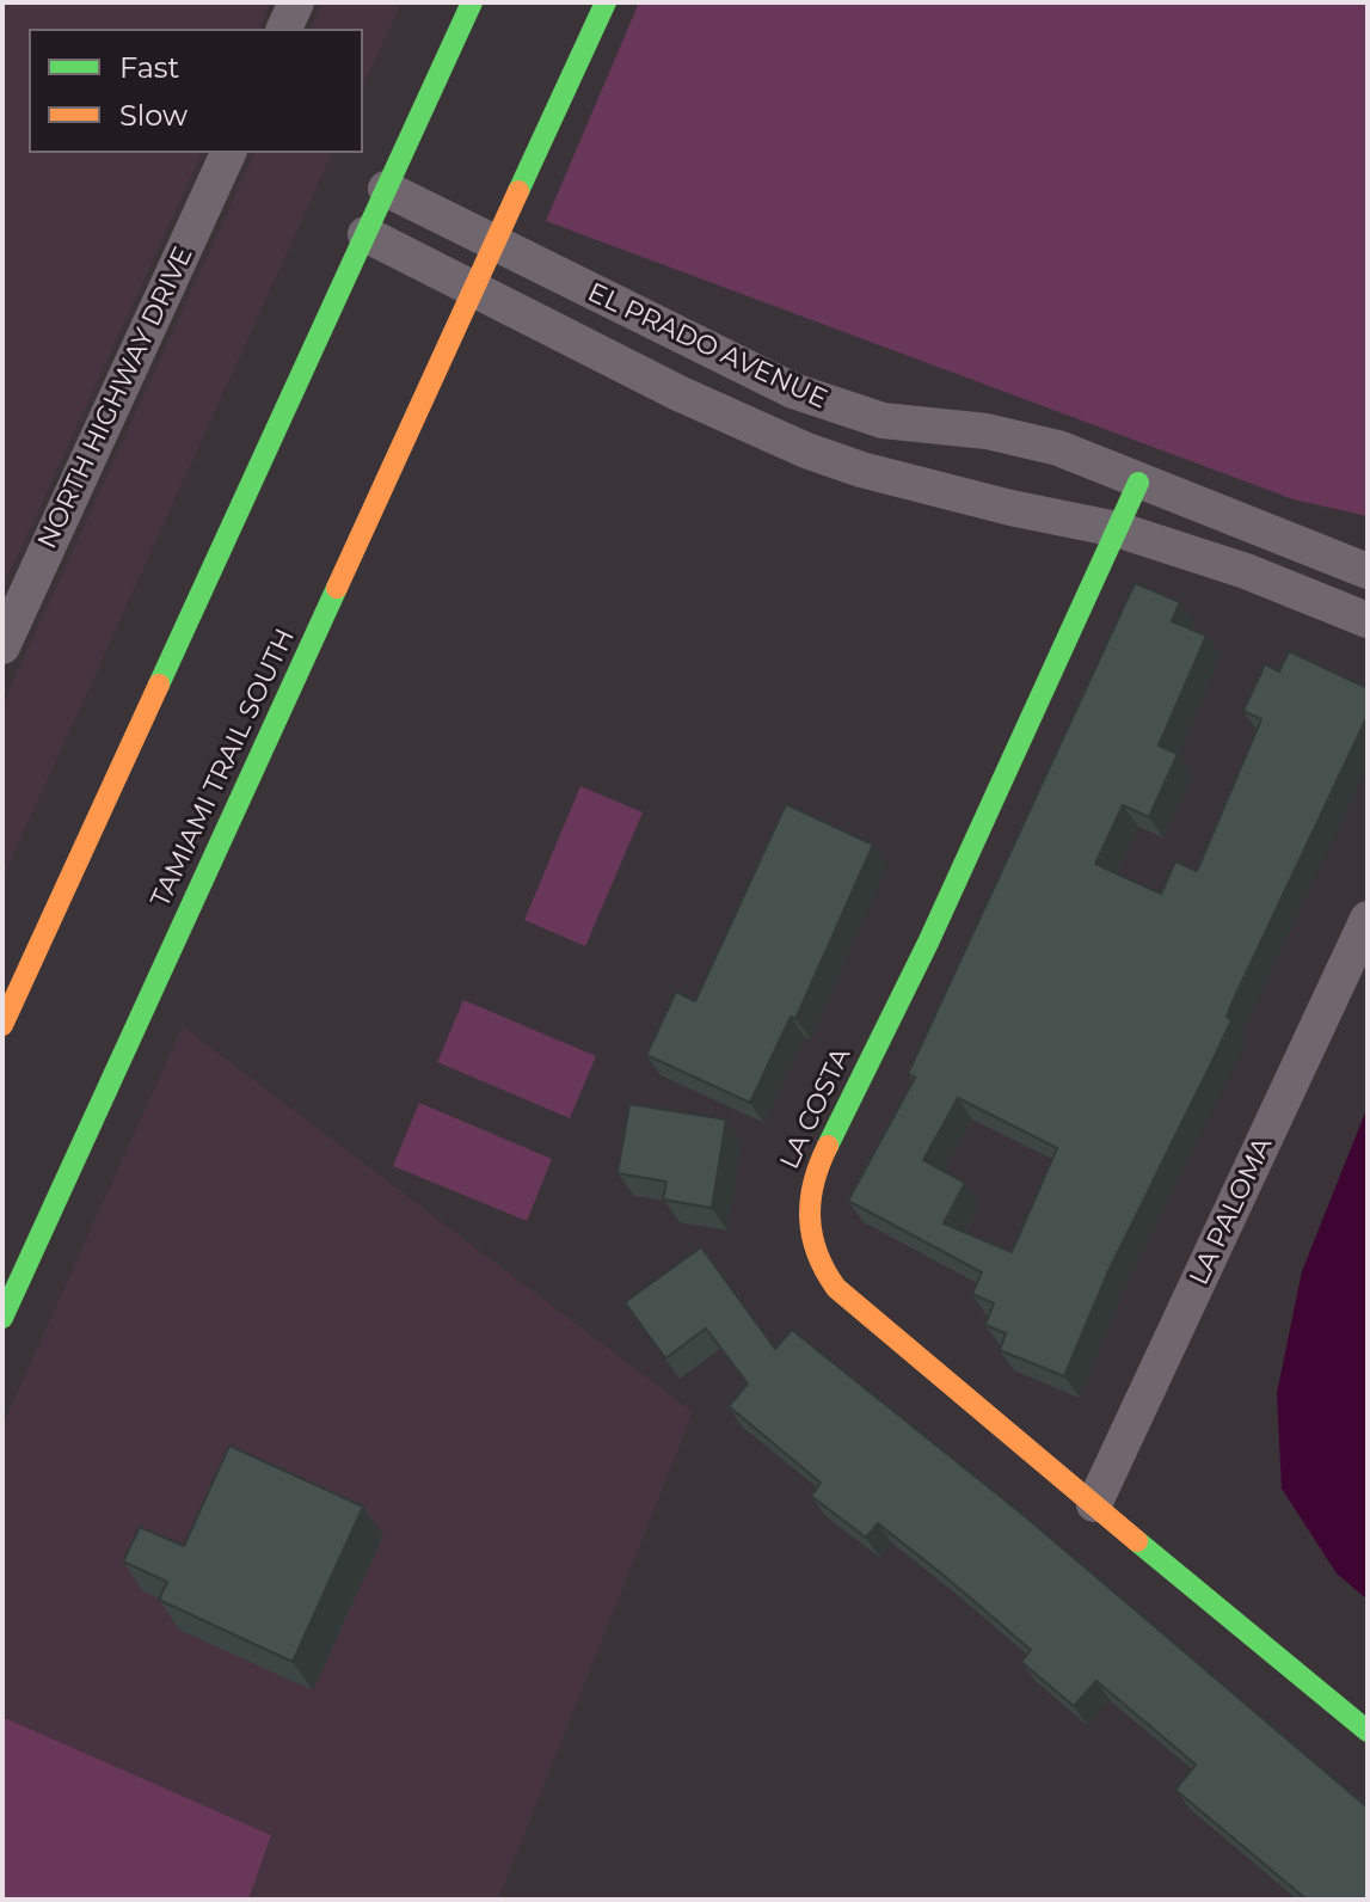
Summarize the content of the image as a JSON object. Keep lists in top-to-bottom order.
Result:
{
  "streets": {
    "main road": ["TAMIAMI TRAIL SOUTH", "LA COSTA"],
    "street": ["EL PRADO AVENUE", "NORTH HIGHWAY DRIVE", "LA PALOMA"]
  },
  "crossings": [
    ["EL PRADO AVENUE", "TAMIAMI TRAIL SOUTH"],
    ["EL PRADO AVENUE", "LA COSTA"],
    ["LA COSTA", "LA PALOMA"]
  ],
  "legend": ["Fast", "Slow"]
}
